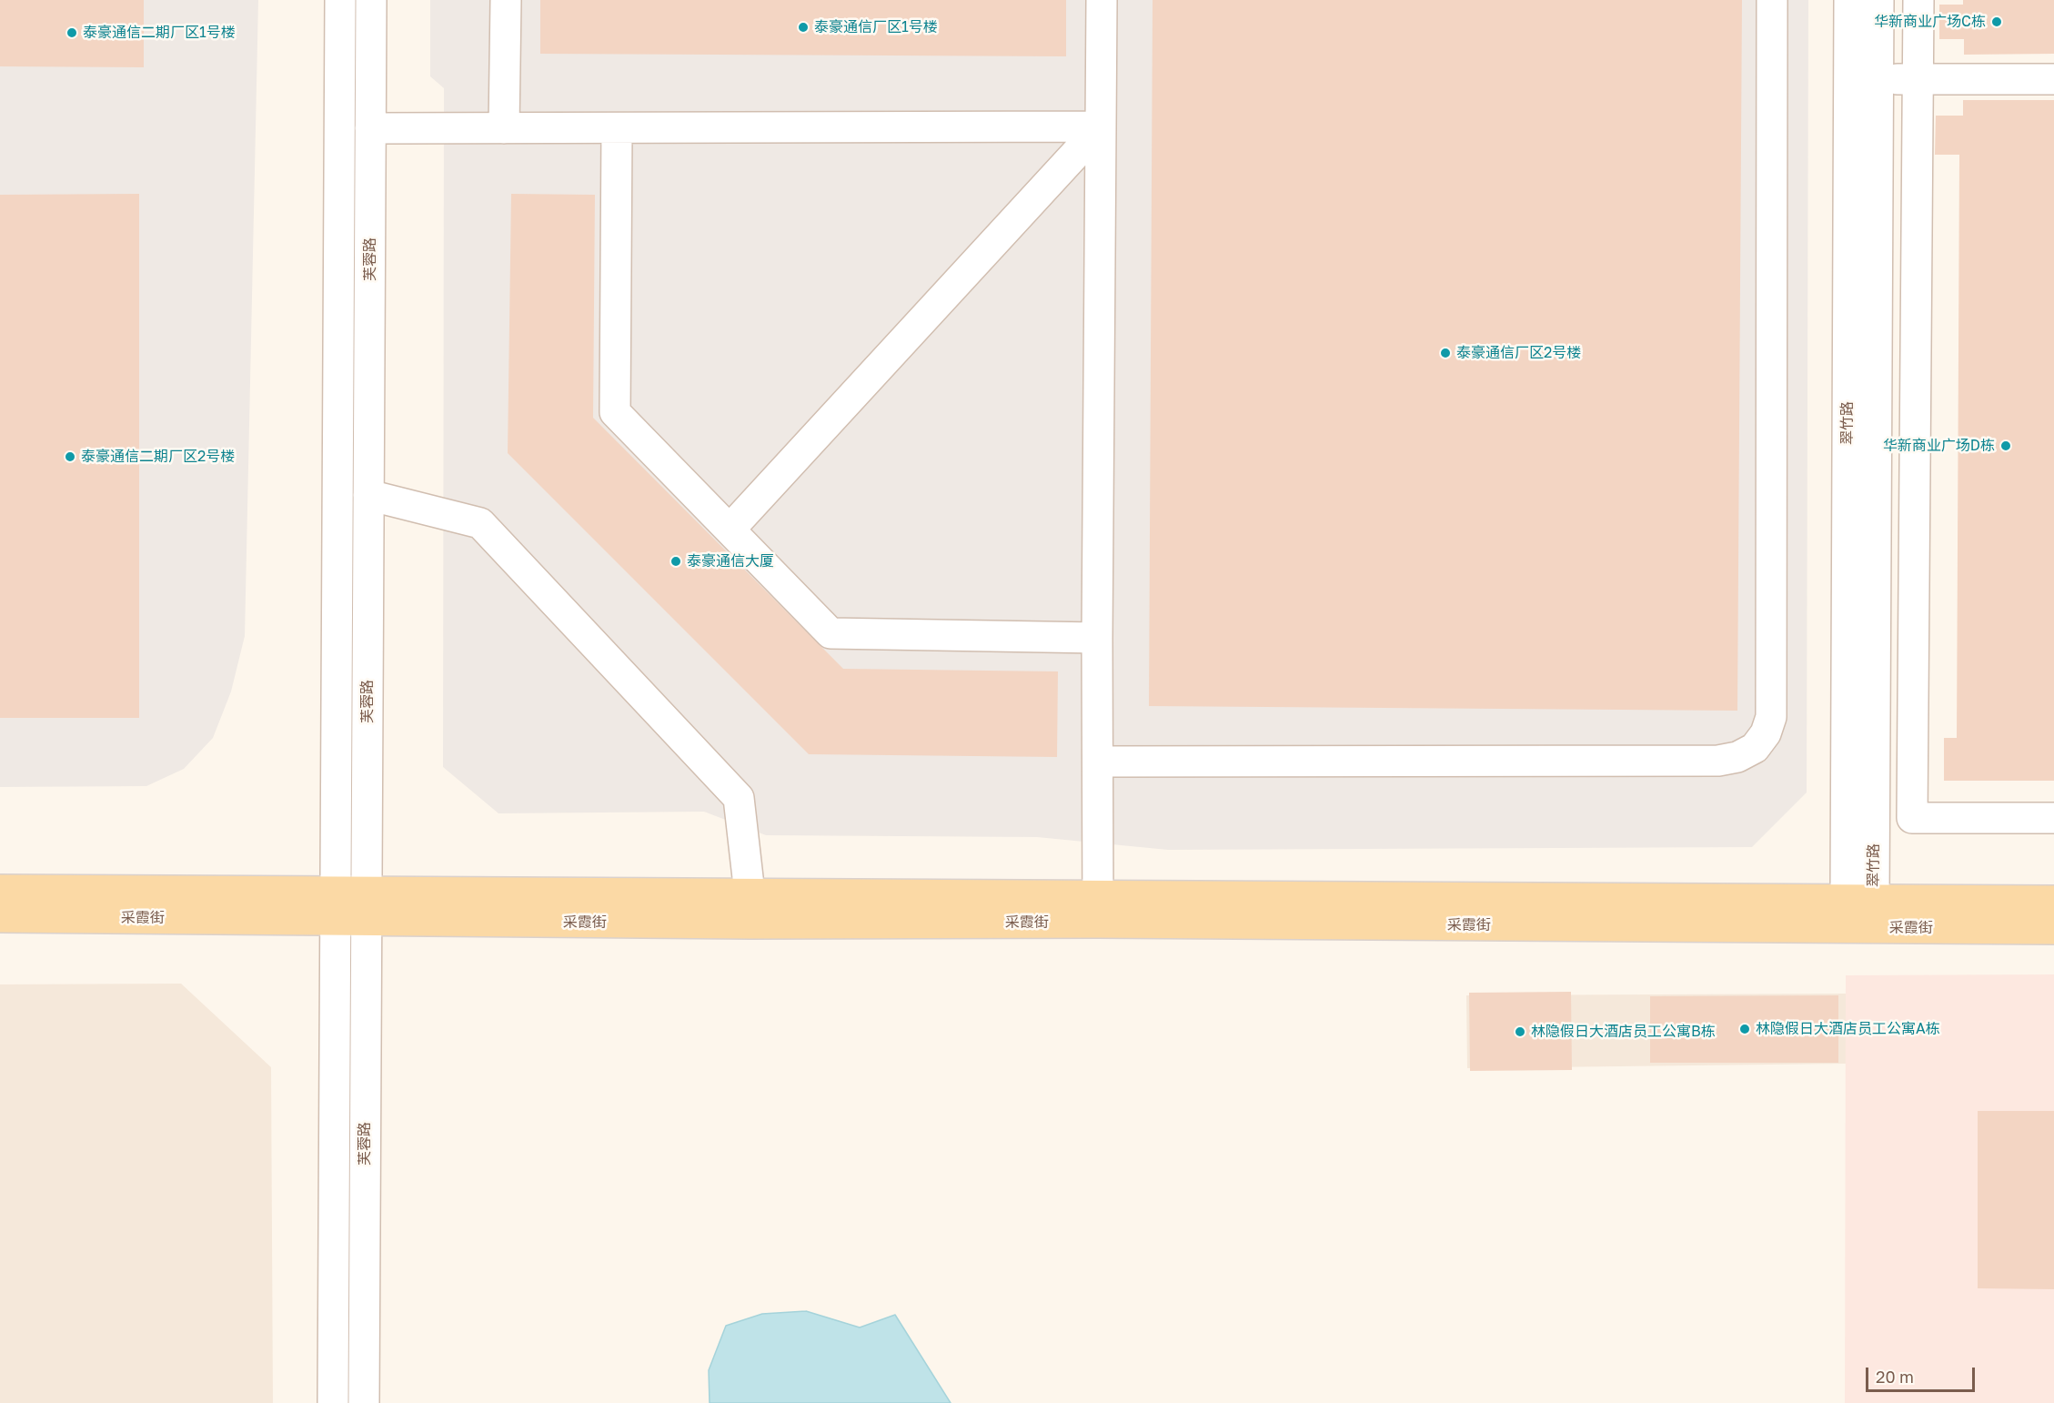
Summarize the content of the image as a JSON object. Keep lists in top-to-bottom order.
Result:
{
  "streets": {
    "main road": ["采霞街"],
    "street": ["芙蓉路", "翠竹路"]
  },
  "crossings": [
    ["芙蓉路", "采霞街"],
    ["翠竹路", "采霞街"]
  ],
  "places": [
    "华新商业广场C栋",
    "泰豪通信厂区1号楼",
    "泰豪通信二期厂区1号楼",
    "泰豪通信厂区2号楼",
    "华新商业广场D栋",
    "泰豪通信二期厂区2号楼",
    "泰豪通信大厦",
    "林隐假日大酒店员工公寓A栋",
    "林隐假日大酒店员工公寓B栋"
  ],
  "scale_bar": "20 m"
}
